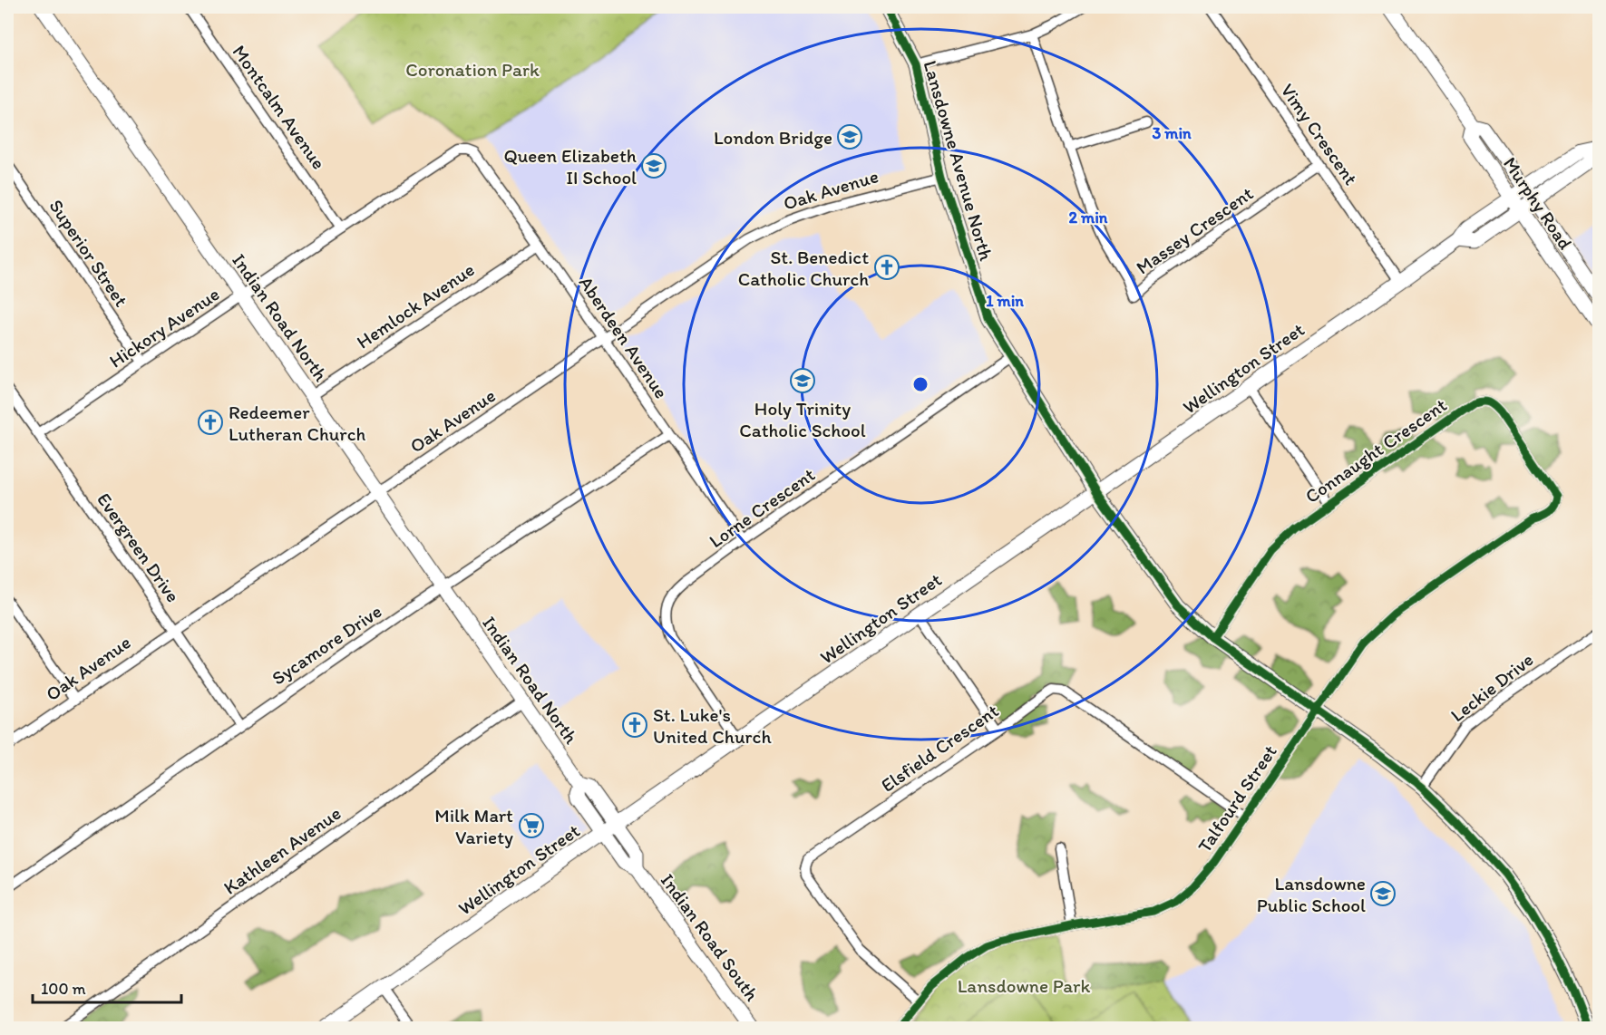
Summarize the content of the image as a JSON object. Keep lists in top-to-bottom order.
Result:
{
  "streets": {
    "main road": [
      "Lansdowne Avenue North",
      "Murphy Road",
      "Indian Road North",
      "Wellington Street",
      "Indian Road South"
    ],
    "street": [
      "Montcalm Avenue",
      "Vimy Crescent",
      "Oak Avenue",
      "Massey Crescent",
      "Superior Street",
      "Hemlock Avenue",
      "Hickory Avenue",
      "Aberdeen Avenue",
      "Connaught Crescent",
      "Lorne Crescent",
      "Evergreen Drive",
      "Sycamore Drive",
      "Leckie Drive",
      "Elsfield Crescent",
      "Talfourd Street",
      "Kathleen Avenue"
    ]
  },
  "crossings": [
    ["Montcalm Avenue", "Hickory Avenue"],
    ["Vimy Crescent", "Massey Crescent"],
    ["Vimy Crescent", "Wellington Street"],
    ["Lansdowne Avenue North", "Oak Avenue"],
    ["Lansdowne Avenue North", "Wellington Street"],
    ["Lansdowne Avenue North", "Connaught Crescent"],
    ["Lansdowne Avenue North", "Lorne Crescent"],
    ["Lansdowne Avenue North", "Leckie Drive"],
    ["Lansdowne Avenue North", "Talfourd Street"],
    ["Oak Avenue", "Indian Road North"],
    ["Oak Avenue", "Aberdeen Avenue"],
    ["Oak Avenue", "Evergreen Drive"],
    ["Murphy Road", "Wellington Street"],
    ["Superior Street", "Hickory Avenue"],
    ["Hemlock Avenue", "Indian Road North"],
    ["Hemlock Avenue", "Aberdeen Avenue"],
    ["Indian Road North", "Hickory Avenue"],
    ["Indian Road North", "Wellington Street"],
    ["Indian Road North", "Sycamore Drive"],
    ["Indian Road North", "Kathleen Avenue"],
    ["Indian Road North", "Indian Road South"],
    ["Hickory Avenue", "Aberdeen Avenue"],
    ["Hickory Avenue", "Evergreen Drive"],
    ["Aberdeen Avenue", "Lorne Crescent"],
    ["Aberdeen Avenue", "Sycamore Drive"],
    ["Wellington Street", "Lorne Crescent"],
    ["Wellington Street", "Indian Road South"],
    ["Connaught Crescent", "Talfourd Street"],
    ["Evergreen Drive", "Sycamore Drive"],
    ["Elsfield Crescent", "Talfourd Street"]
  ],
  "parks": ["Coronation Park", "Lansdowne Park"],
  "places": {
    "school or university": [
      "London Bridge",
      "Queen Elizabeth II School",
      "Holy Trinity Catholic School",
      "Lansdowne Public School"
    ],
    "church": ["St. Benedict Catholic Church", "Redeemer Lutheran Church", "St. Luke's United Church"],
    "supermarket": ["Milk Mart Variety"]
  },
  "scale_bar": "100 m",
  "rings": ["3 min", "2 min", "1 min"]
}
